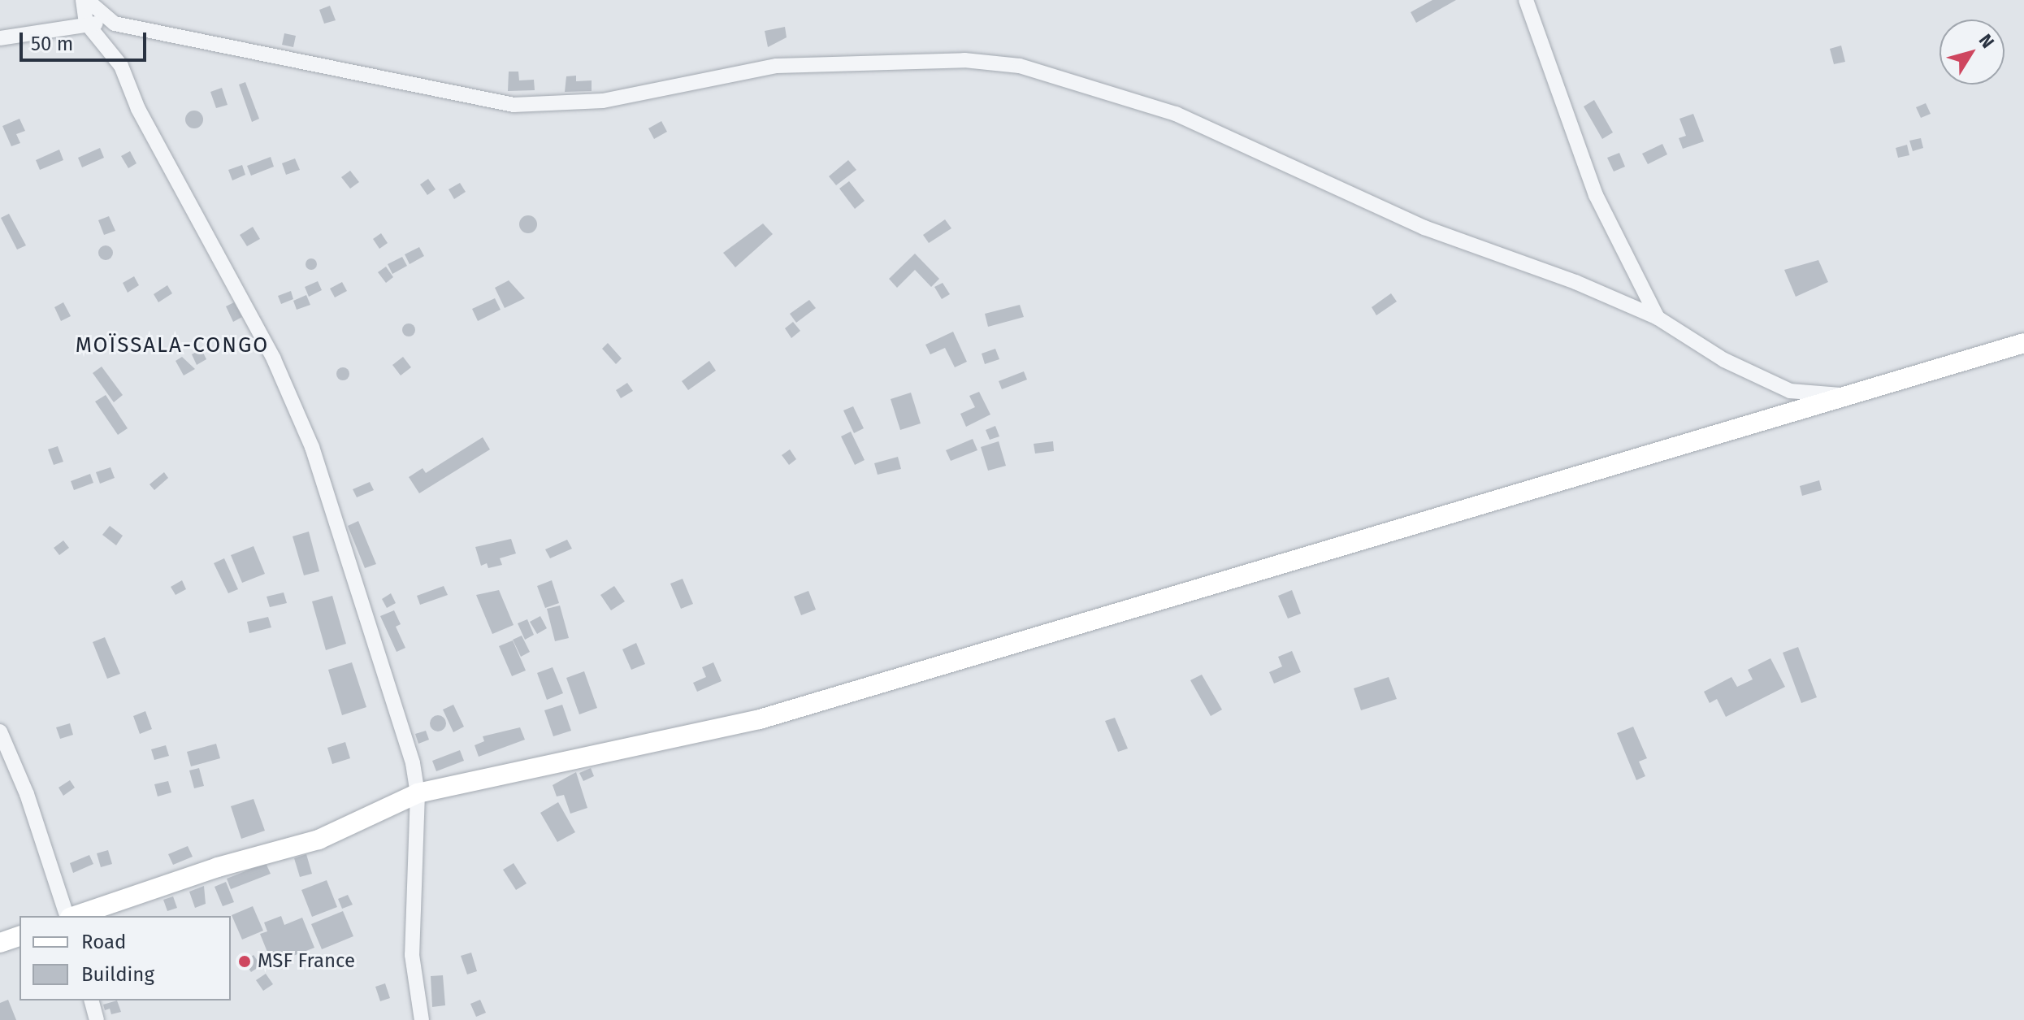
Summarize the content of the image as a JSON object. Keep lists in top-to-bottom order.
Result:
{
  "districts": ["MOÏSSALA-CONGO"],
  "places": ["MSF France"],
  "legend": ["Road", "Building"],
  "scale_bar": "50 m",
  "north": "top right"
}
